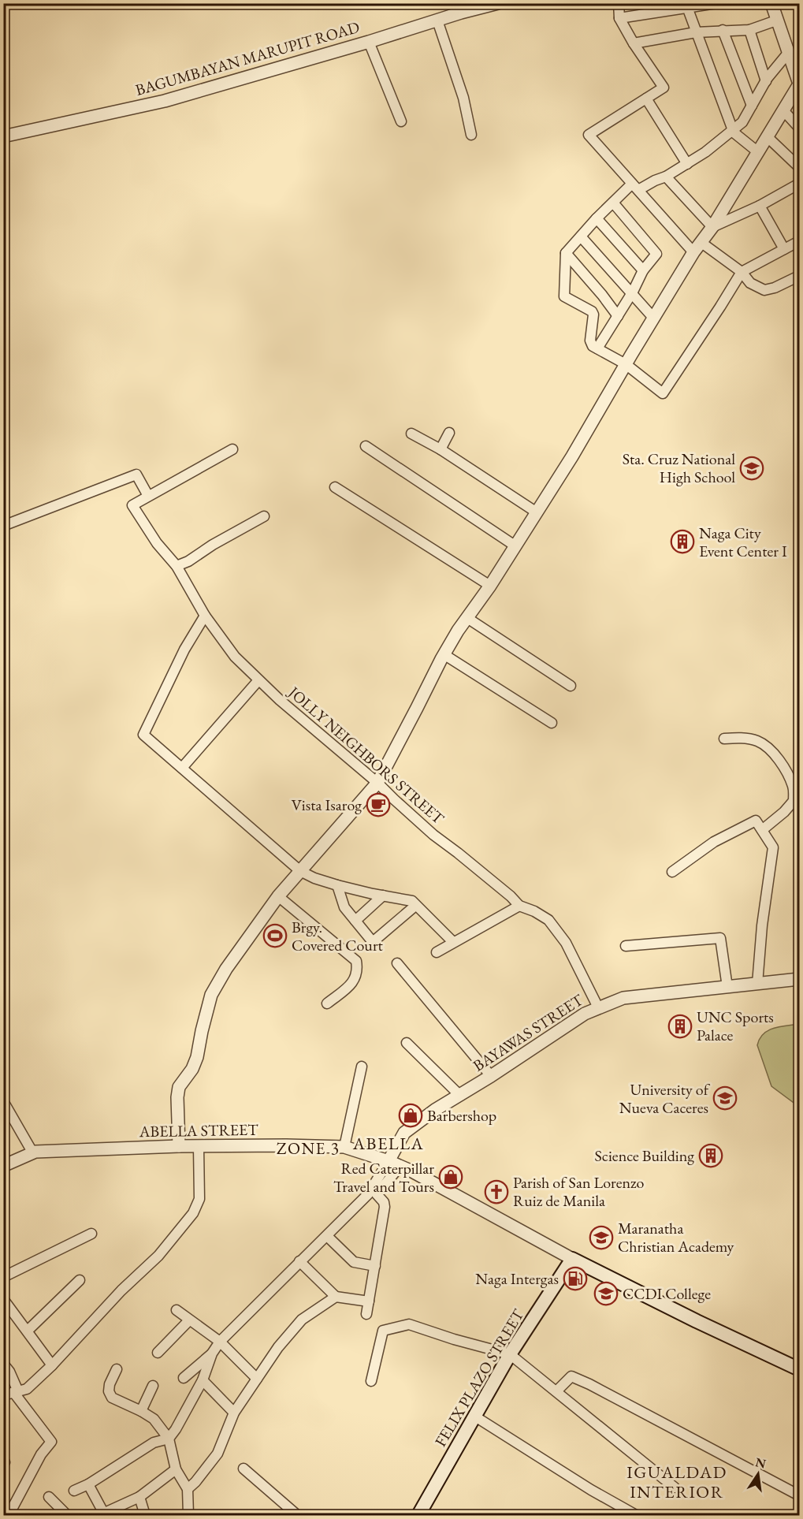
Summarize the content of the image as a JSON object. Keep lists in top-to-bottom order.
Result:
{
  "streets": {
    "main road": ["ABELLA STREET", "FELIX PLAZO STREET"],
    "street": ["BAGUMBAYAN MARUPIT ROAD", "JOLLY NEIGHBORS STREET", "BAYAWAS STREET"]
  },
  "crossings": [
    ["JOLLY NEIGHBORS STREET", "BAYAWAS STREET"],
    ["BAYAWAS STREET", "ABELLA STREET"],
    ["ABELLA STREET", "FELIX PLAZO STREET"]
  ],
  "districts": ["ABELLA", "ZONE 3", "IGUALDAD INTERIOR"],
  "places": {
    "school or university": [
      "Sta. Cruz National High School",
      "University of Nueva Caceres",
      "Maranatha Christian Academy",
      "CCDI College"
    ],
    "building": ["Naga City Event Center I", "UNC Sports Palace", "Science Building"],
    "cafe": ["Vista Isarog"],
    "sports": ["Brgy. Covered Court"],
    "shop": ["Barbershop", "Red Caterpillar Travel and Tours"],
    "church": ["Parish of San Lorenzo Ruiz de Manila"],
    "fuel station": ["Naga Intergas"]
  },
  "north": "top"
}
